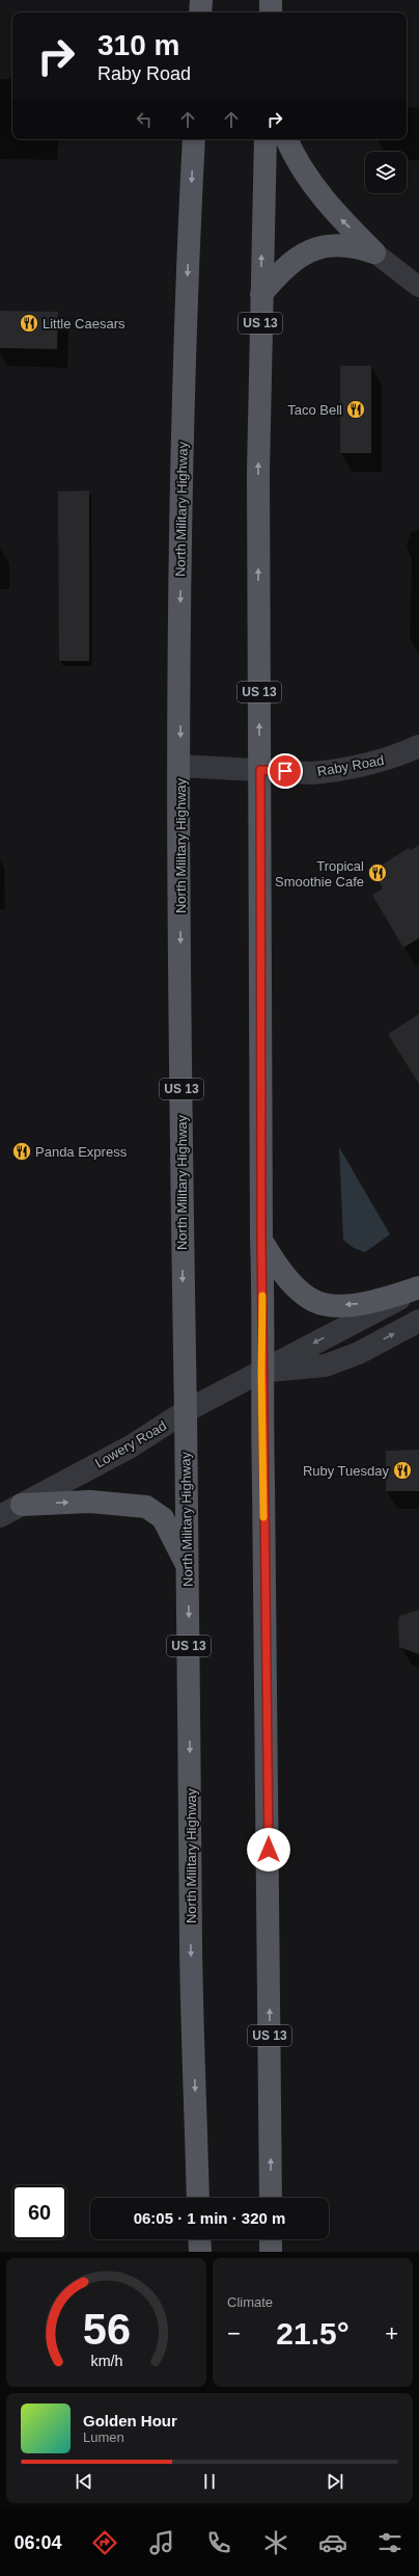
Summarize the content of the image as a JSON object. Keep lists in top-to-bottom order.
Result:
{
  "streets": {
    "main road": ["US 13", "North Military Highway"],
    "street": ["Raby Road", "Lowery Road"]
  },
  "crossings": [
    ["US 13", "Raby Road"],
    ["US 13", "Lowery Road"],
    ["North Military Highway", "Raby Road"],
    ["North Military Highway", "Lowery Road"]
  ],
  "places": {
    "restaurant": [
      "Little Caesars",
      "Taco Bell",
      "Tropical Smoothie Cafe",
      "Panda Express",
      "Ruby Tuesday"
    ]
  },
  "page": {
    "turn": ["310 m", "Raby Road"],
    "limit": "60",
    "trip": "06:05 · 1 min · 320 m",
    "tile": "Climate",
    "heat": ["−", "21.5°", "+"],
    "song": ["Golden Hour", "Lumen"],
    "tabs": "06:04",
    "gauge": ["56", "km/h"]
  }
}
